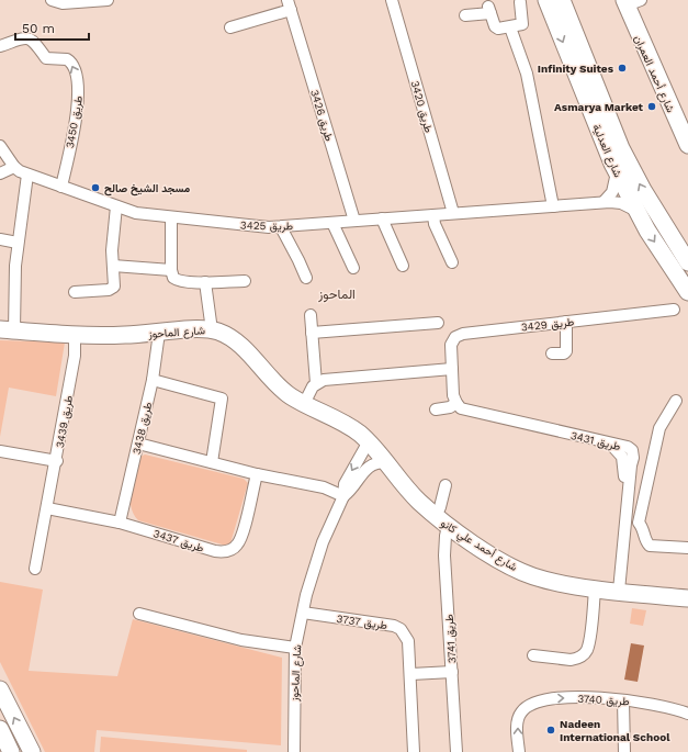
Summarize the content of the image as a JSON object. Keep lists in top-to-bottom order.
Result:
{
  "streets": {
    "street": [
      "شارع أحمد العمران",
      "طريق 3420",
      "طريق 3426",
      "طريق 3450",
      "شارع العدلية",
      "طريق 3425",
      "طريق 3429",
      "شارع الماحوز",
      "طريق 3439",
      "طريق 3438",
      "طريق 3431",
      "طريق 3437",
      "شارع أحمد علي كانو",
      "طريق 3737",
      "طريق 3741",
      "طريق 3740"
    ]
  },
  "crossings": [
    ["طريق 3420", "طريق 3425"],
    ["طريق 3426", "طريق 3425"],
    ["طريق 3450", "طريق 3425"],
    ["شارع العدلية", "طريق 3425"],
    ["شارع الماحوز", "طريق 3439"],
    ["شارع الماحوز", "طريق 3438"],
    ["شارع الماحوز", "شارع أحمد علي كانو"],
    ["شارع الماحوز", "طريق 3737"],
    ["طريق 3439", "طريق 3437"],
    ["طريق 3438", "طريق 3437"],
    ["طريق 3431", "شارع أحمد علي كانو"],
    ["شارع أحمد علي كانو", "طريق 3741"]
  ],
  "districts": ["الماحوز"],
  "places": [
    "Infinity Suites",
    "Asmarya Market",
    "مسجد الشيخ صالح",
    "Nadeen International School"
  ],
  "scale_bar": "50 m"
}
